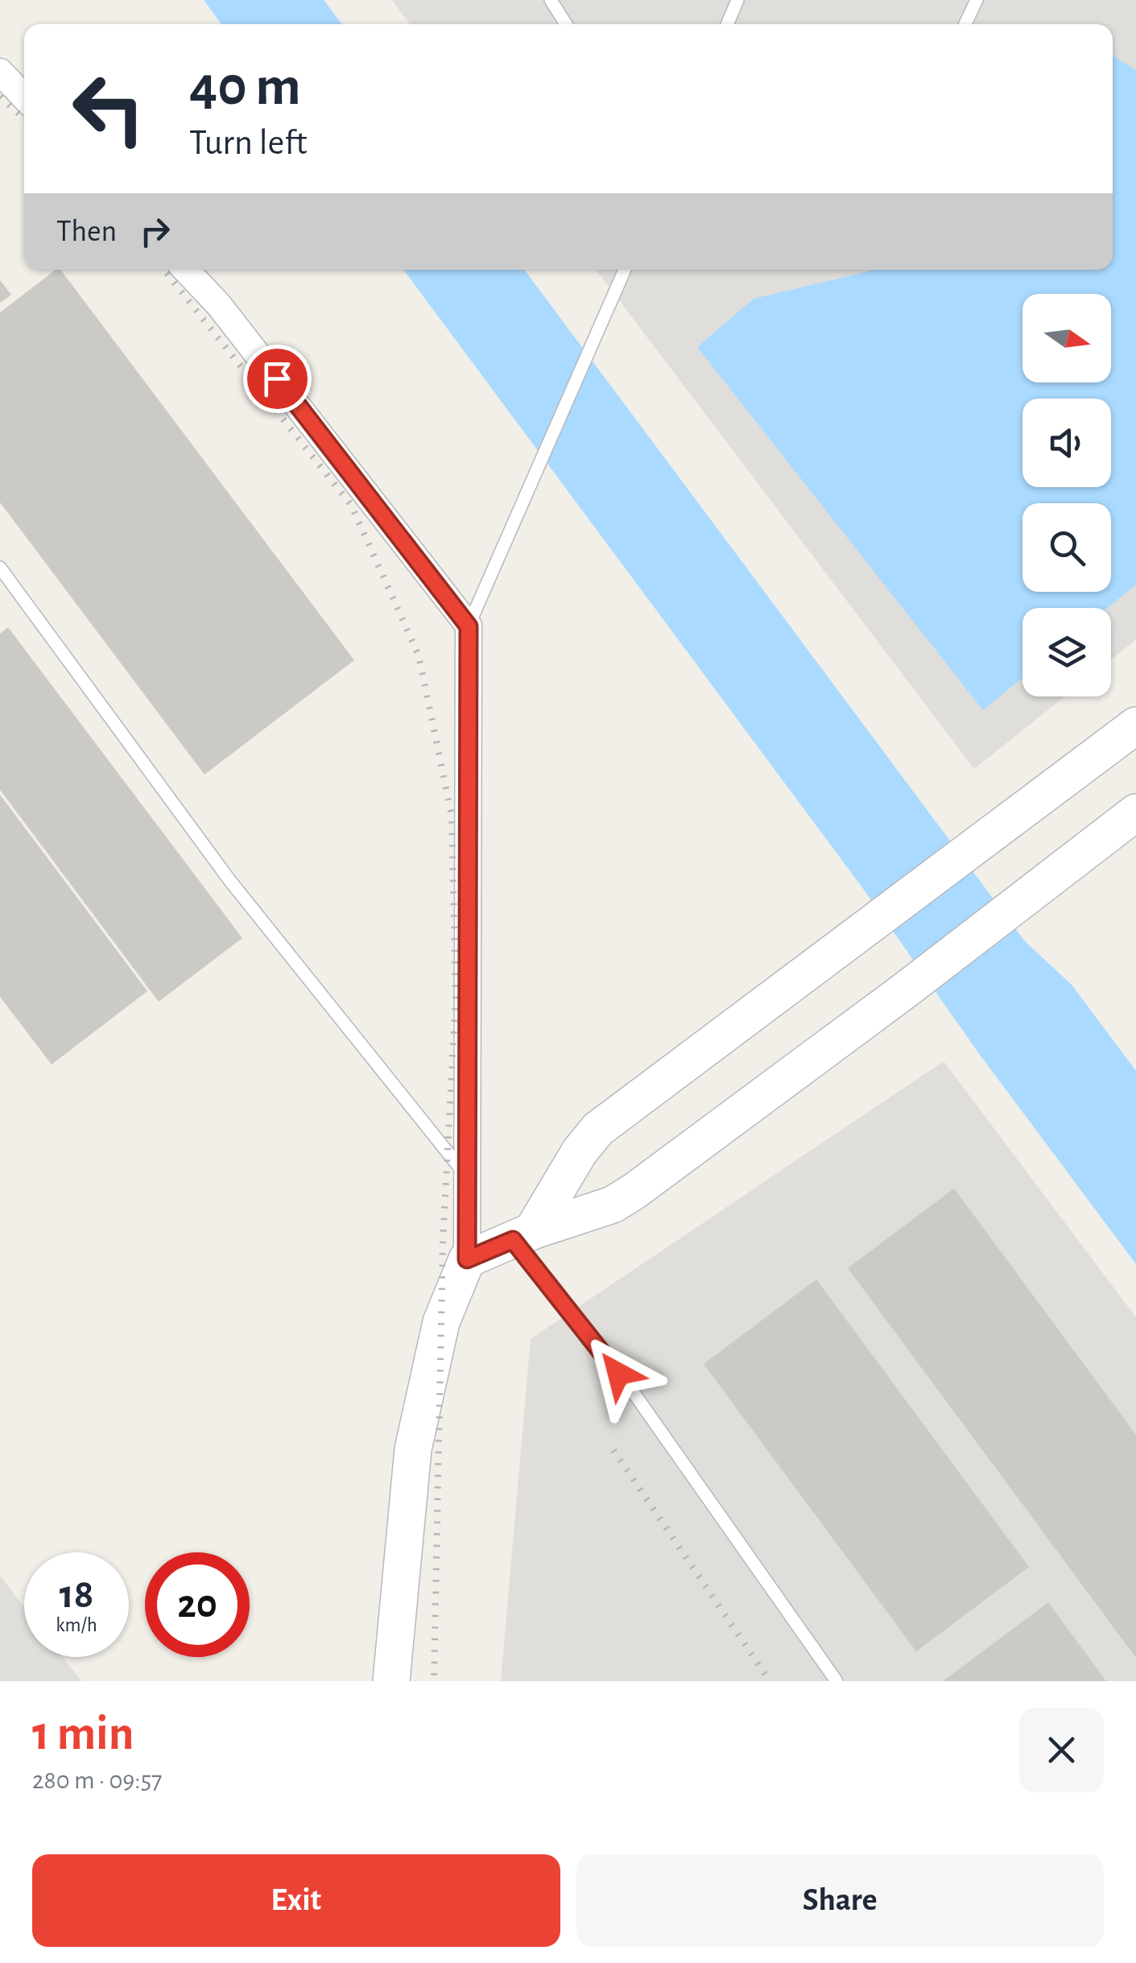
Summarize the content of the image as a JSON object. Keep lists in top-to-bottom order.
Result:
{
  "north": "right",
  "page": {
    "turn": ["40 m", "Turn left"],
    "then": "Then",
    "speed": "18 km/h",
    "limit": "20",
    "heading": ["1 min", "280 m · 09:57"],
    "buttons": ["Exit", "Share"]
  }
}
